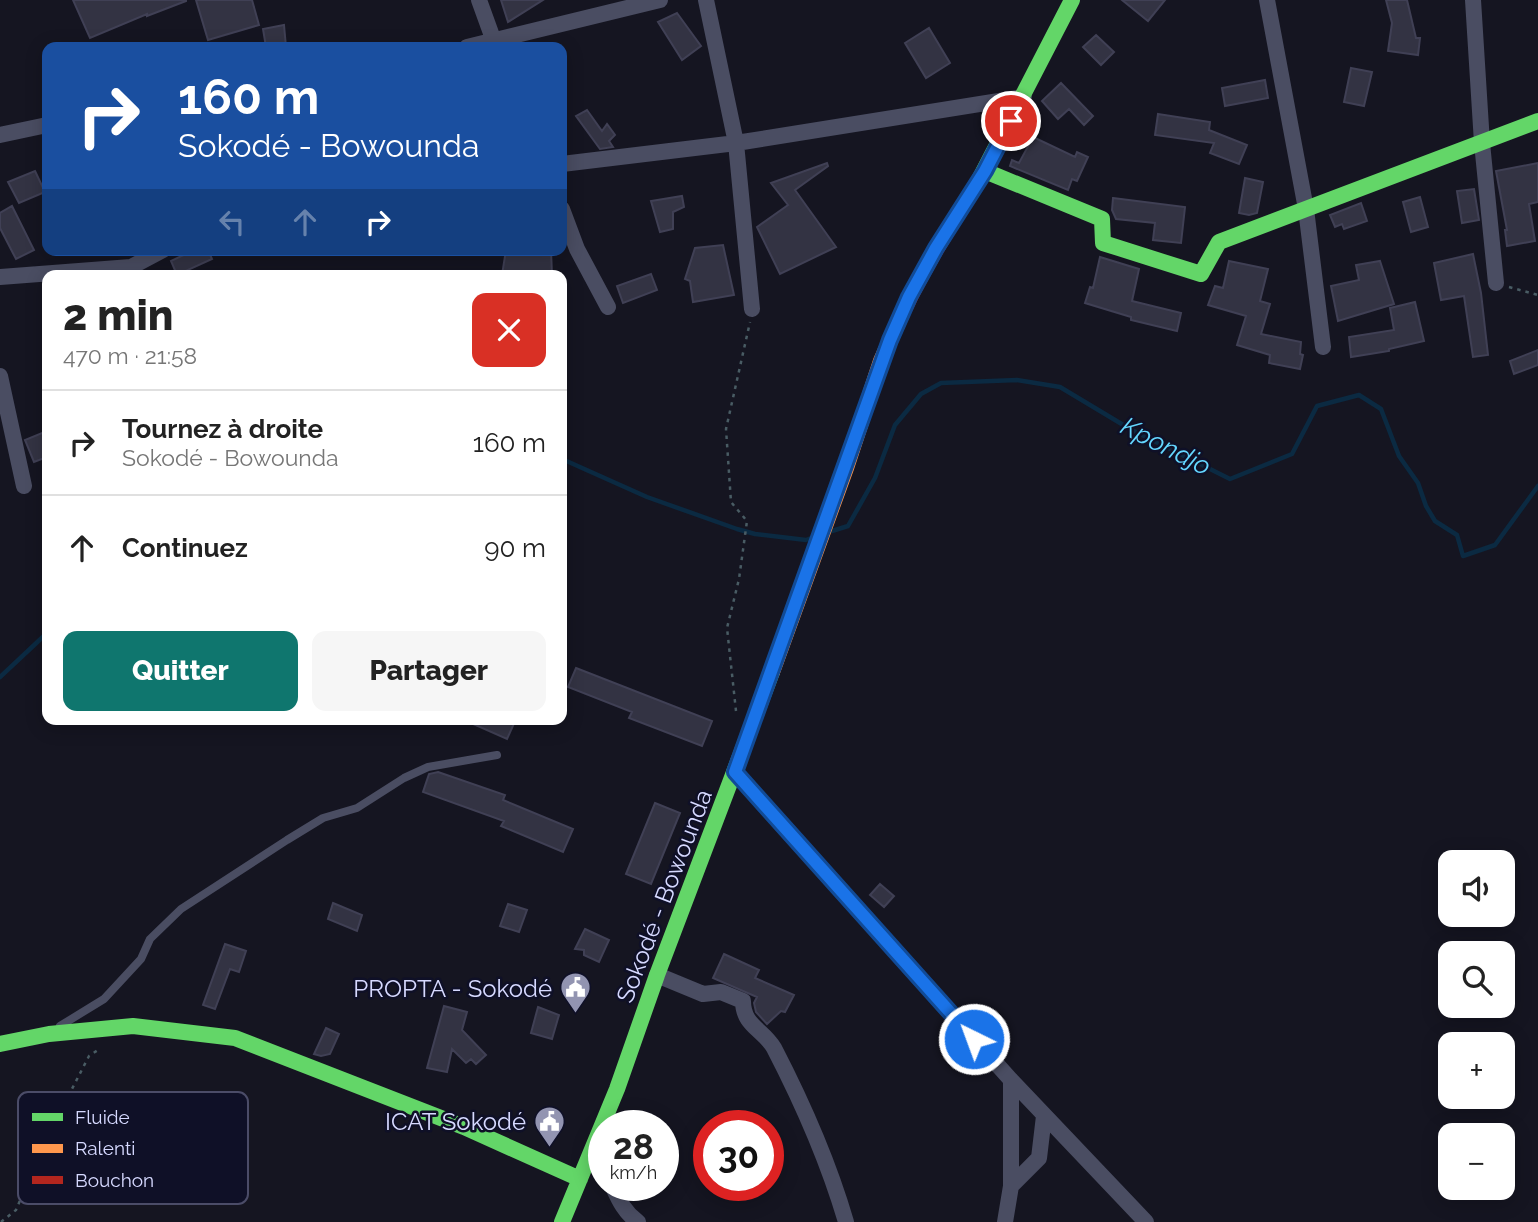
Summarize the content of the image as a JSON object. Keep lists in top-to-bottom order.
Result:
{
  "streets": {
    "main road": ["Sokodé - Bowounda"]
  },
  "water": ["Kpondjo"],
  "places": {
    "public building": ["PROPTA - Sokodé", "ICAT Sokodé"]
  },
  "legend": ["Fluide", "Ralenti", "Bouchon"],
  "page": {
    "turn": ["160 m", "Sokodé - Bowounda"],
    "heading": ["2 min", "470 m · 21:58"],
    "list": [
      {
        "name": "Tournez à droite",
        "note": "Sokodé - Bowounda",
        "value": "160 m"
      },
      {
        "name": "Continuez",
        "value": "90 m"
      }
    ],
    "buttons": ["Quitter", "Partager"],
    "map_buttons": ["+", "−"],
    "speed": "28 km/h",
    "limit": "30"
  }
}
